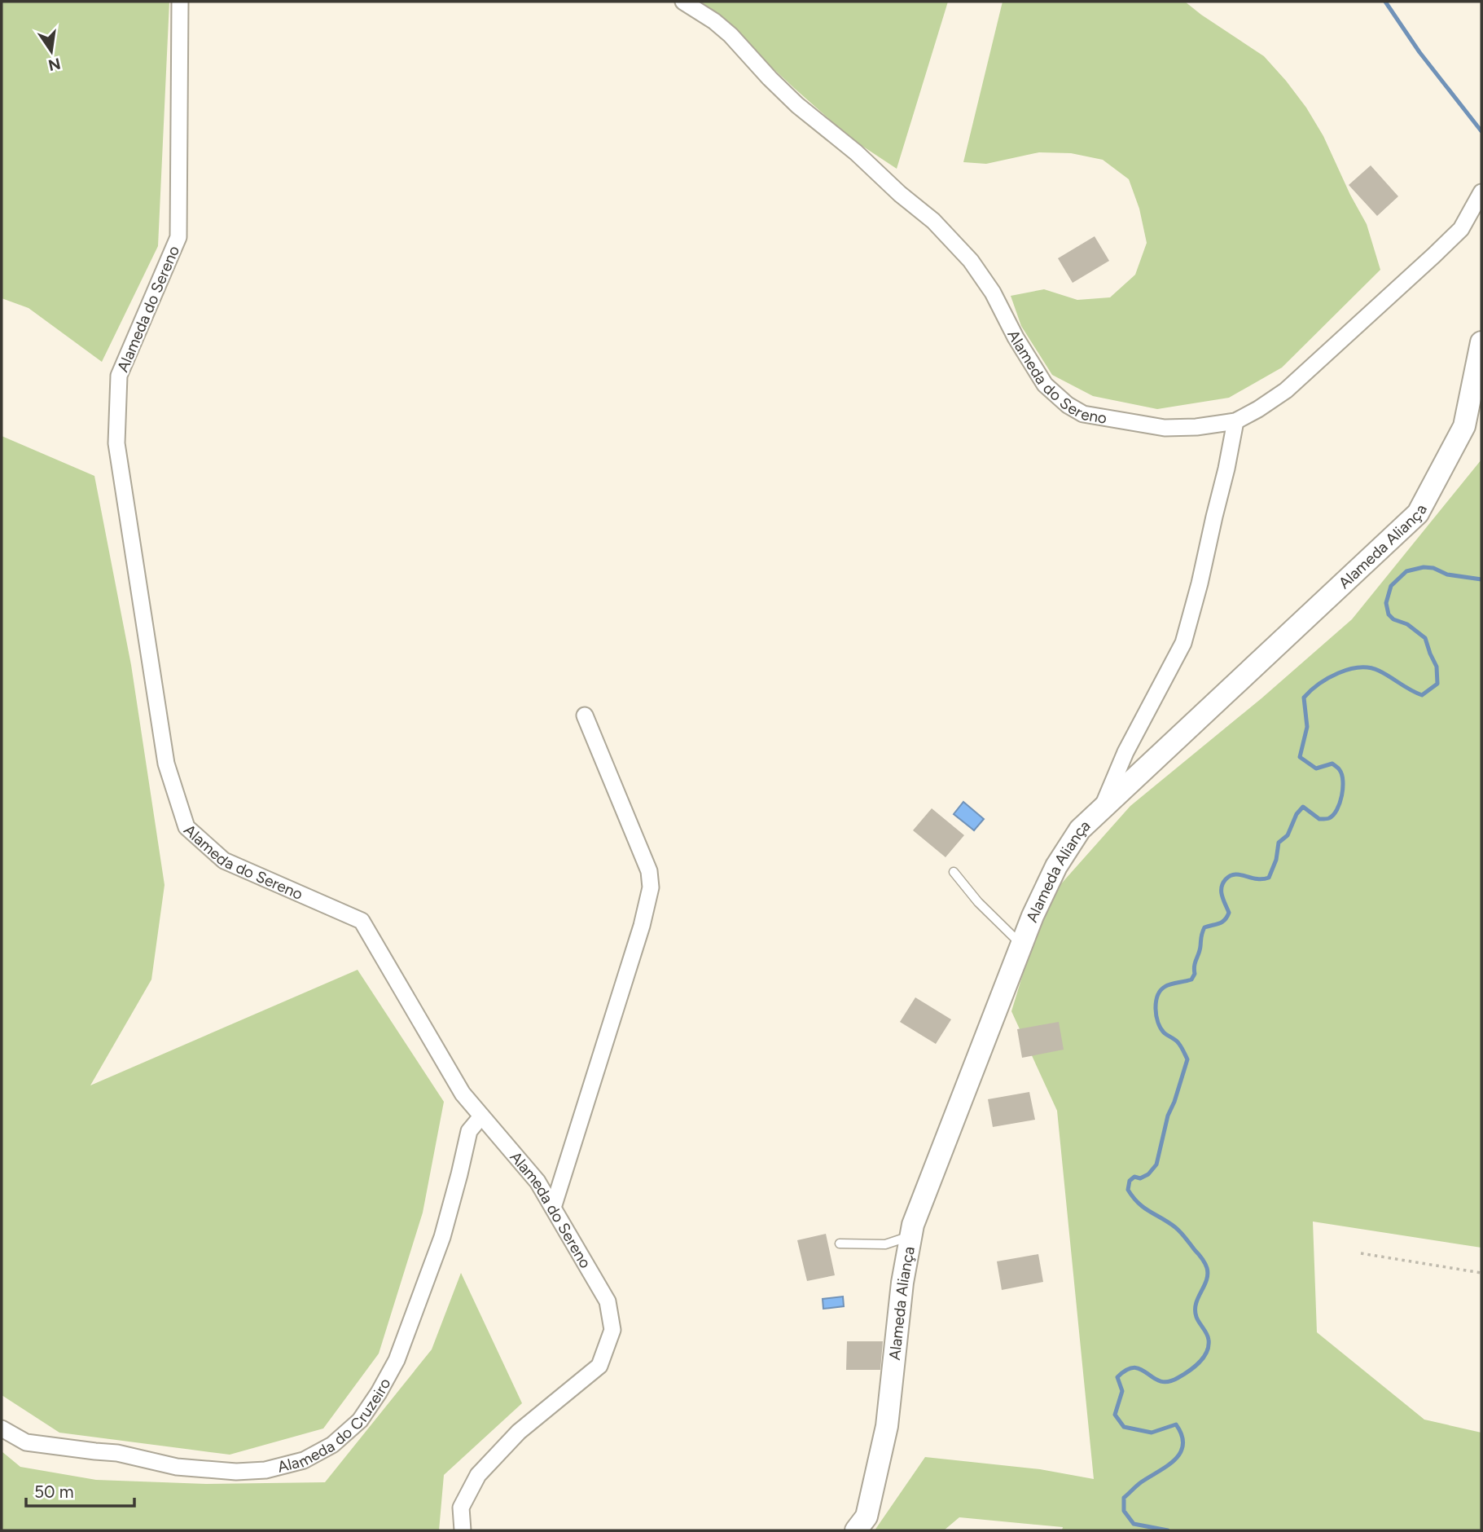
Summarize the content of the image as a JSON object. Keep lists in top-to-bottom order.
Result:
{
  "streets": {
    "street": ["Alameda do Sereno", "Alameda Aliança", "Alameda do Cruzeiro"]
  },
  "crossings": [
    ["Alameda do Sereno", "Alameda do Cruzeiro"]
  ],
  "scale_bar": "50 m",
  "north": "bottom"
}
